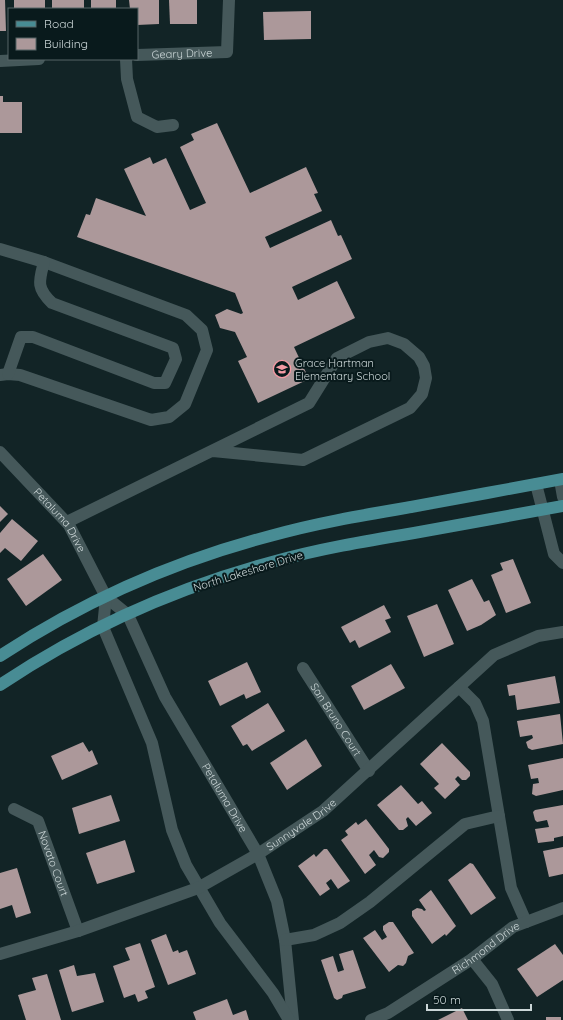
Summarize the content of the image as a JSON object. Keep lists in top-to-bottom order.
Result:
{
  "streets": {
    "main road": ["North Lakeshore Drive"],
    "street": [
      "Geary Drive",
      "Petaluma Drive",
      "San Bruno Court",
      "Sunnyvale Drive",
      "Novato Court",
      "Richmond Drive"
    ]
  },
  "crossings": [
    ["Petaluma Drive", "North Lakeshore Drive"],
    ["Petaluma Drive", "Sunnyvale Drive"],
    ["San Bruno Court", "Sunnyvale Drive"],
    ["Sunnyvale Drive", "Novato Court"]
  ],
  "places": {
    "school or university": ["Grace Hartman Elementary School"]
  },
  "legend": ["Road", "Building"],
  "scale_bar": "50 m"
}
